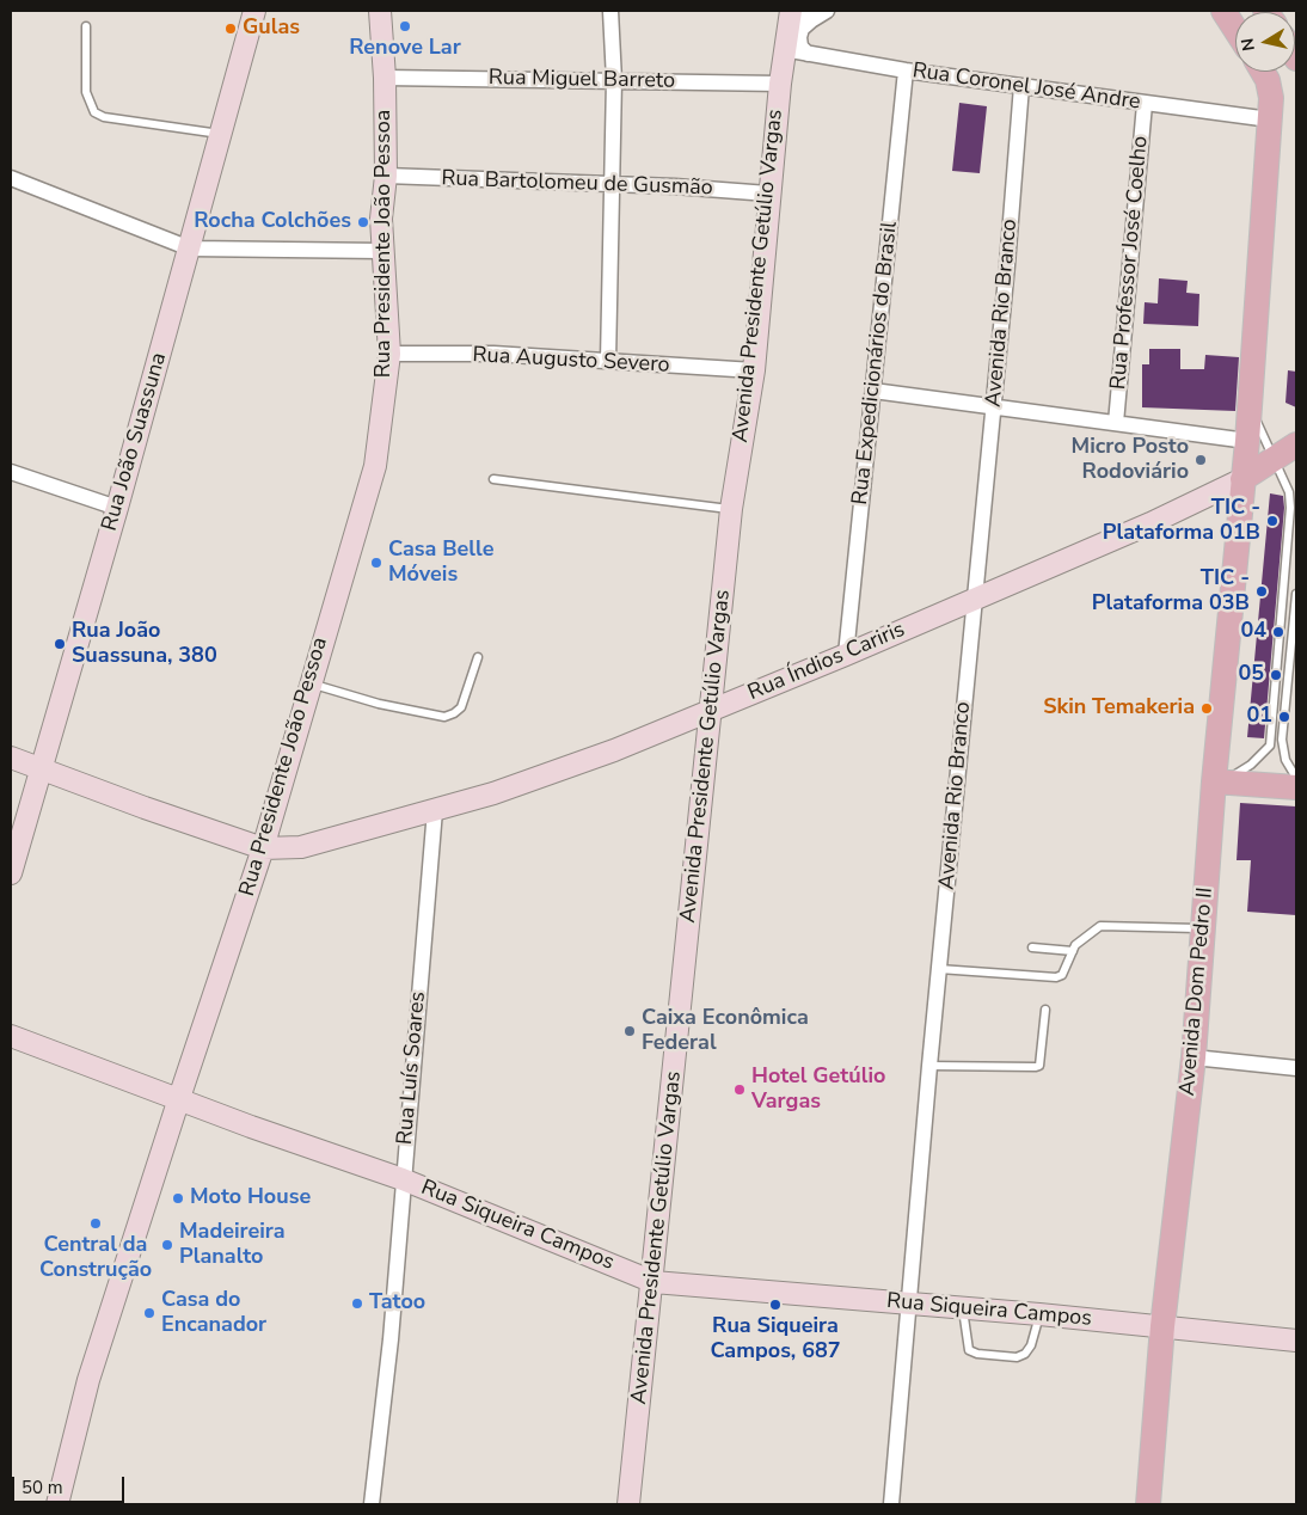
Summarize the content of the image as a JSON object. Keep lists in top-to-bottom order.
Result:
{
  "streets": {
    "main road": [
      "Rua Presidente João Pessoa",
      "Avenida Presidente Getúlio Vargas",
      "Rua João Suassuna",
      "Rua Índios Cariris",
      "Avenida Dom Pedro II",
      "Rua Siqueira Campos"
    ],
    "street": [
      "Rua Miguel Barreto",
      "Rua Coronel José Andre",
      "Rua Bartolomeu de Gusmão",
      "Rua Professor José Coelho",
      "Avenida Rio Branco",
      "Rua Augusto Severo",
      "Rua Expedicionários do Brasil",
      "Rua Luís Soares"
    ]
  },
  "crossings": [
    ["Rua Miguel Barreto", "Rua Presidente João Pessoa"],
    ["Rua Miguel Barreto", "Avenida Presidente Getúlio Vargas"],
    ["Rua Coronel José Andre", "Rua Professor José Coelho"],
    ["Rua Coronel José Andre", "Avenida Presidente Getúlio Vargas"],
    ["Rua Coronel José Andre", "Avenida Rio Branco"],
    ["Rua Coronel José Andre", "Rua Expedicionários do Brasil"],
    ["Rua Coronel José Andre", "Avenida Dom Pedro II"],
    ["Rua Bartolomeu de Gusmão", "Rua Presidente João Pessoa"],
    ["Rua Bartolomeu de Gusmão", "Avenida Presidente Getúlio Vargas"],
    ["Rua Presidente João Pessoa", "Rua Augusto Severo"],
    ["Rua Presidente João Pessoa", "Rua Índios Cariris"],
    ["Rua Presidente João Pessoa", "Rua Siqueira Campos"],
    ["Avenida Presidente Getúlio Vargas", "Rua Augusto Severo"],
    ["Avenida Presidente Getúlio Vargas", "Rua Índios Cariris"],
    ["Avenida Presidente Getúlio Vargas", "Rua Siqueira Campos"],
    ["Avenida Rio Branco", "Rua Índios Cariris"],
    ["Avenida Rio Branco", "Rua Siqueira Campos"],
    ["Rua Expedicionários do Brasil", "Rua Índios Cariris"],
    ["Rua Índios Cariris", "Avenida Dom Pedro II"],
    ["Rua Índios Cariris", "Rua Luís Soares"],
    ["Avenida Dom Pedro II", "Rua Siqueira Campos"],
    ["Rua Luís Soares", "Rua Siqueira Campos"]
  ],
  "places": [
    "Renove Lar",
    "Gulas",
    "Rocha Colchões",
    "Micro Posto Rodoviário",
    "TIC - Plataforma 01B",
    "Casa Belle Móveis",
    "TIC - Plataforma 03B",
    "04",
    "Rua João Suassuna, 380",
    "05",
    "Skin Temakeria",
    "01",
    "Caixa Econômica Federal",
    "Hotel Getúlio Vargas",
    "Moto House",
    "Central da Construção",
    "Madeireira Planalto",
    "Tatoo",
    "Rua Siqueira Campos, 687",
    "Casa do Encanador"
  ],
  "scale_bar": "50 m",
  "north": "left"
}
